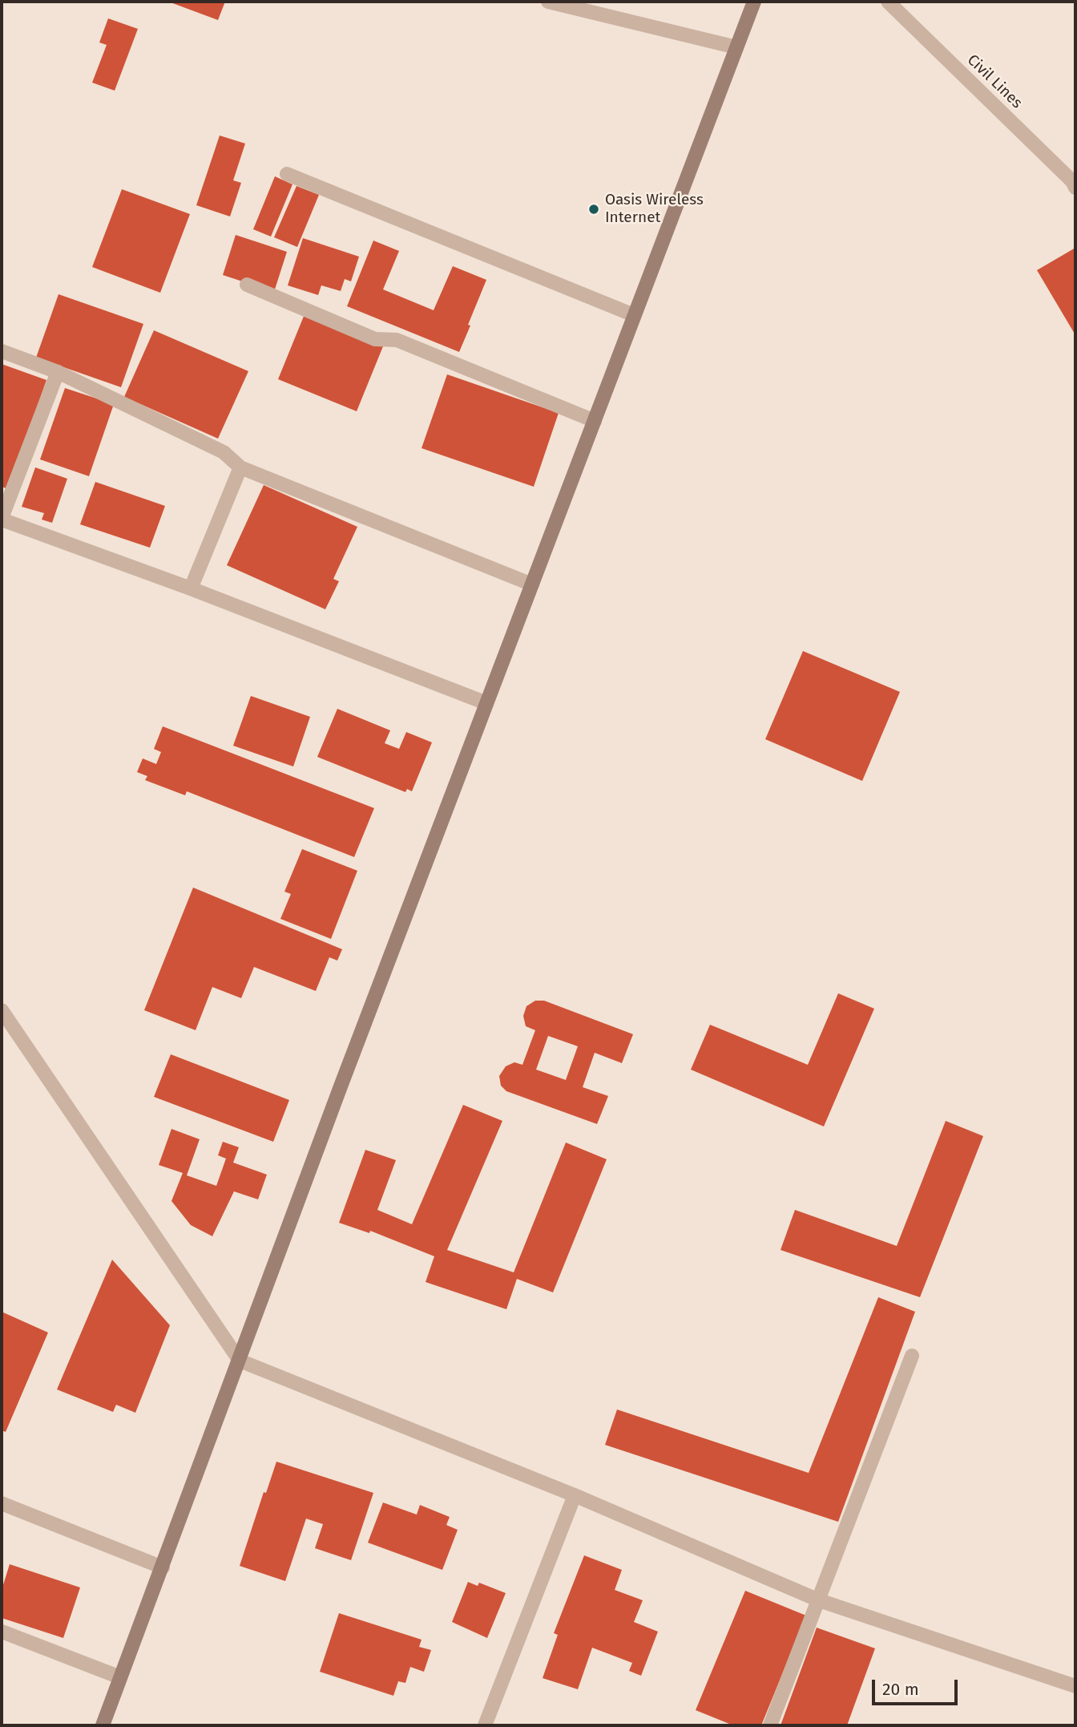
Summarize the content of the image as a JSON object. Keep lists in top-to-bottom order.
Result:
{
  "streets": {
    "street": ["Civil Lines"]
  },
  "places": ["Oasis Wireless Internet"],
  "scale_bar": "20 m"
}
